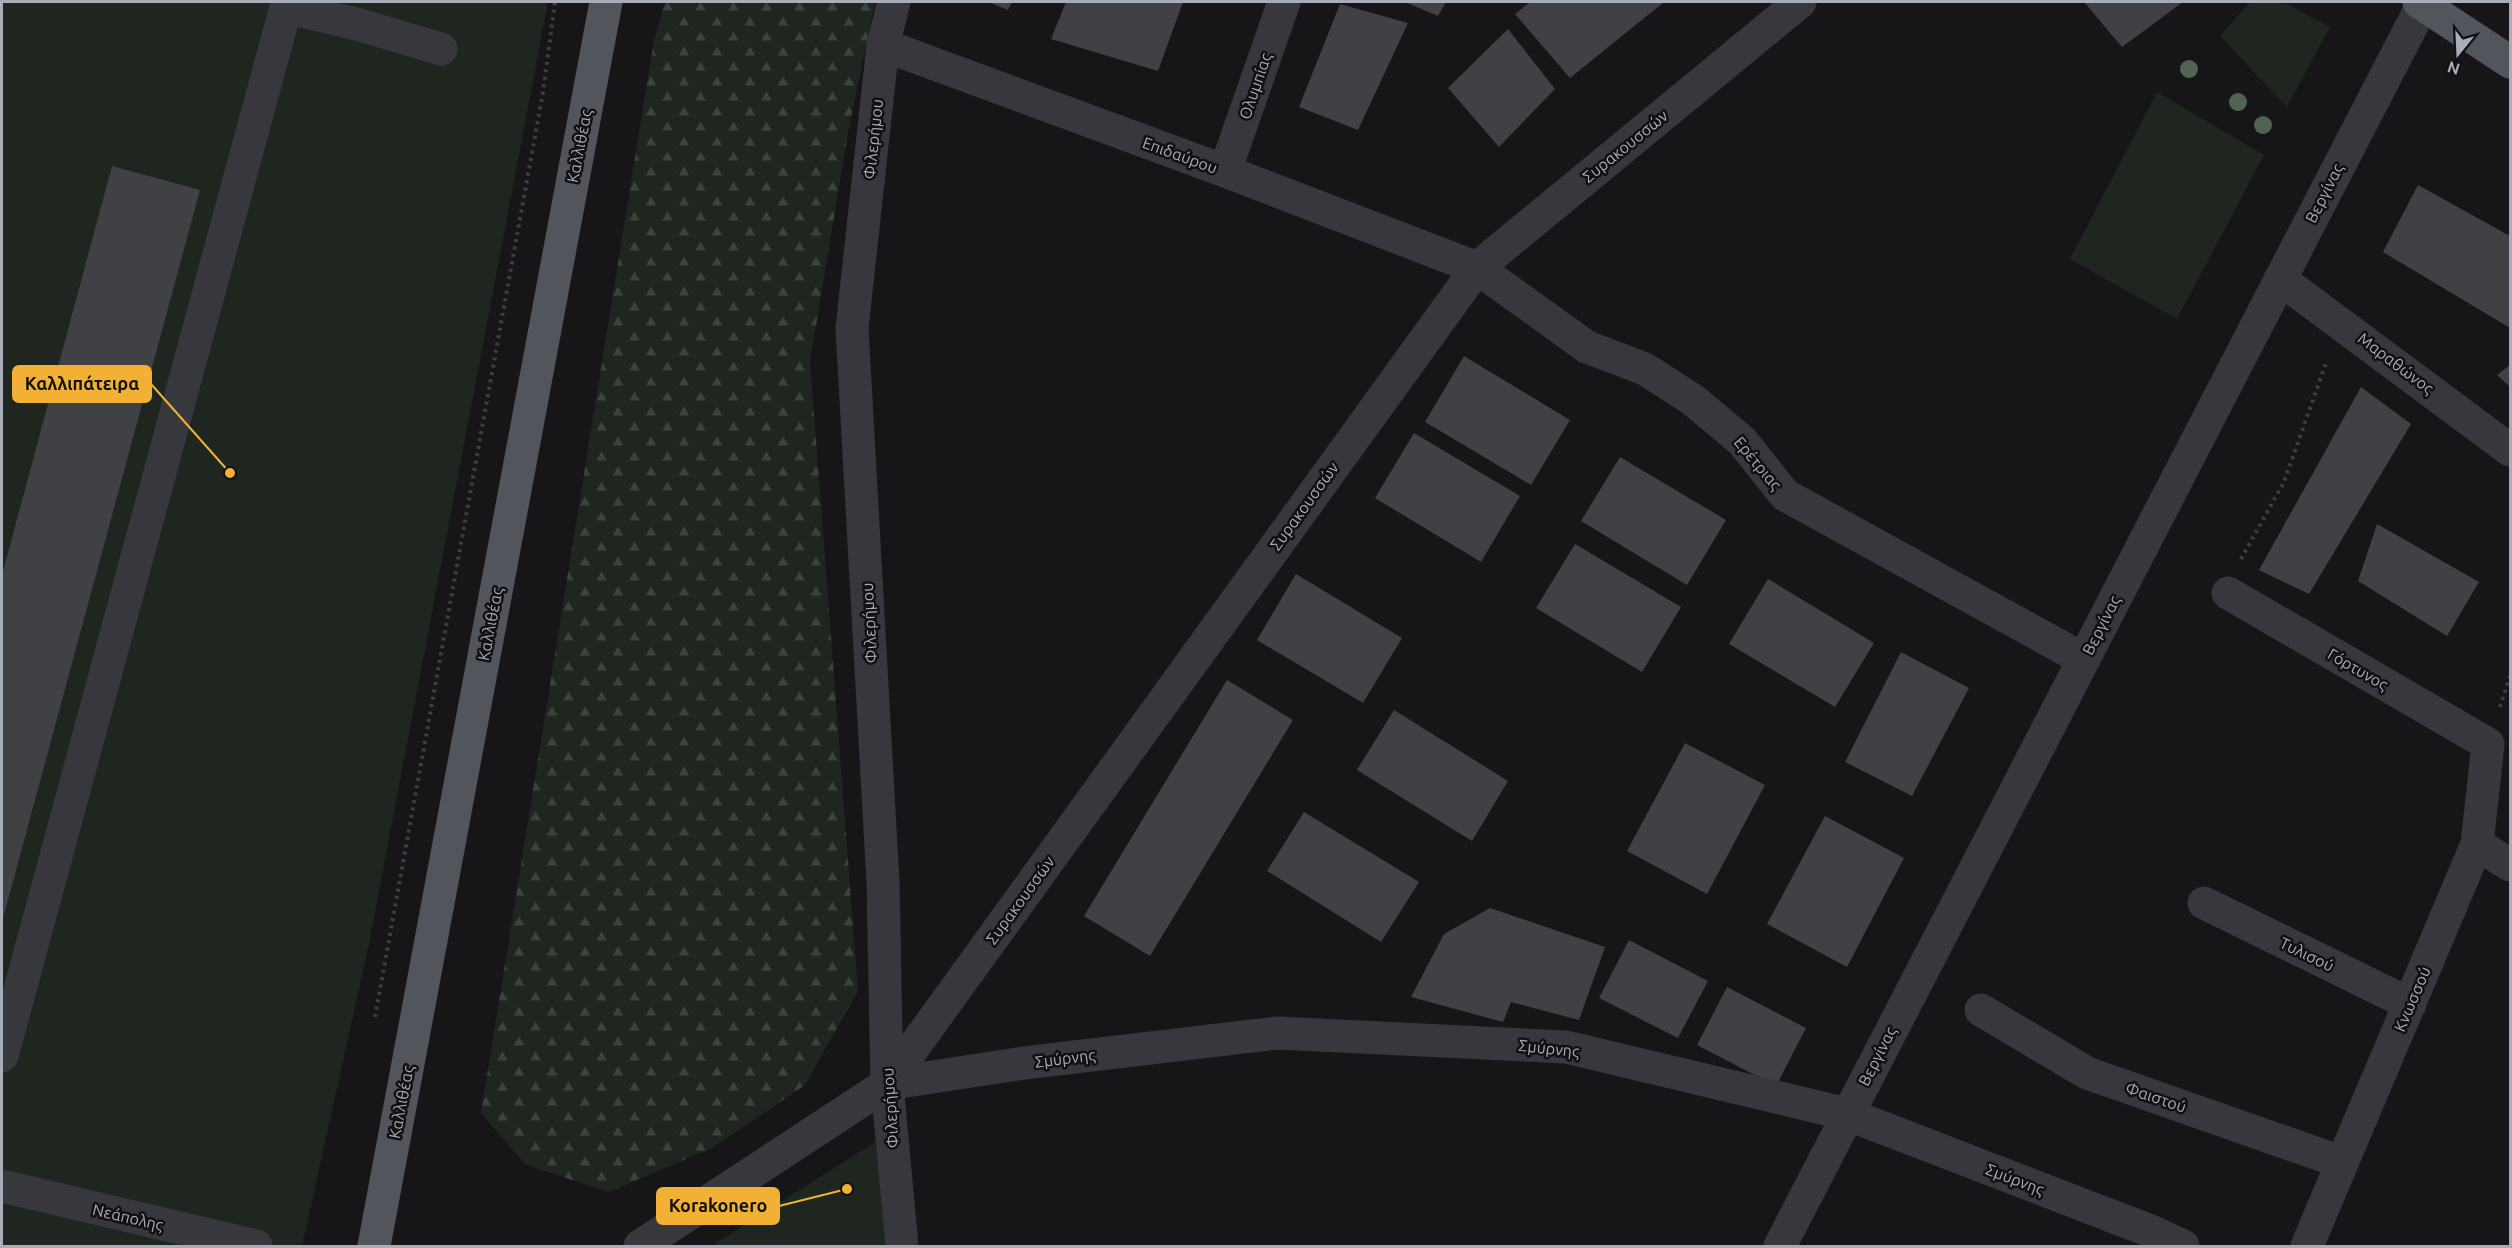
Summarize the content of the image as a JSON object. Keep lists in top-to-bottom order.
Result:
{
  "streets": {
    "main road": ["Καλλιθέας"],
    "street": [
      "Ολυμπίας",
      "Φιλερήμου",
      "Συρακουσσών",
      "Επιδαύρου",
      "Βεργίνας",
      "Μαραθώνος",
      "Ερέτριας",
      "Γόρτυνος",
      "Τυλισού",
      "Κνωσσού",
      "Σμύρνης",
      "Φαιστού",
      "Νεάπολης"
    ]
  },
  "crossings": [
    ["Ολυμπίας", "Επιδαύρου"],
    ["Φιλερήμου", "Συρακουσσών"],
    ["Φιλερήμου", "Επιδαύρου"],
    ["Φιλερήμου", "Σμύρνης"],
    ["Συρακουσσών", "Επιδαύρου"],
    ["Συρακουσσών", "Ερέτριας"],
    ["Συρακουσσών", "Σμύρνης"],
    ["Επιδαύρου", "Ερέτριας"],
    ["Βεργίνας", "Μαραθώνος"],
    ["Βεργίνας", "Ερέτριας"],
    ["Βεργίνας", "Σμύρνης"],
    ["Γόρτυνος", "Κνωσσού"],
    ["Τυλισού", "Κνωσσού"],
    ["Κνωσσού", "Φαιστού"]
  ],
  "places": ["Καλλιπάτειρα", "Korakonero"],
  "north": "bottom"
}
